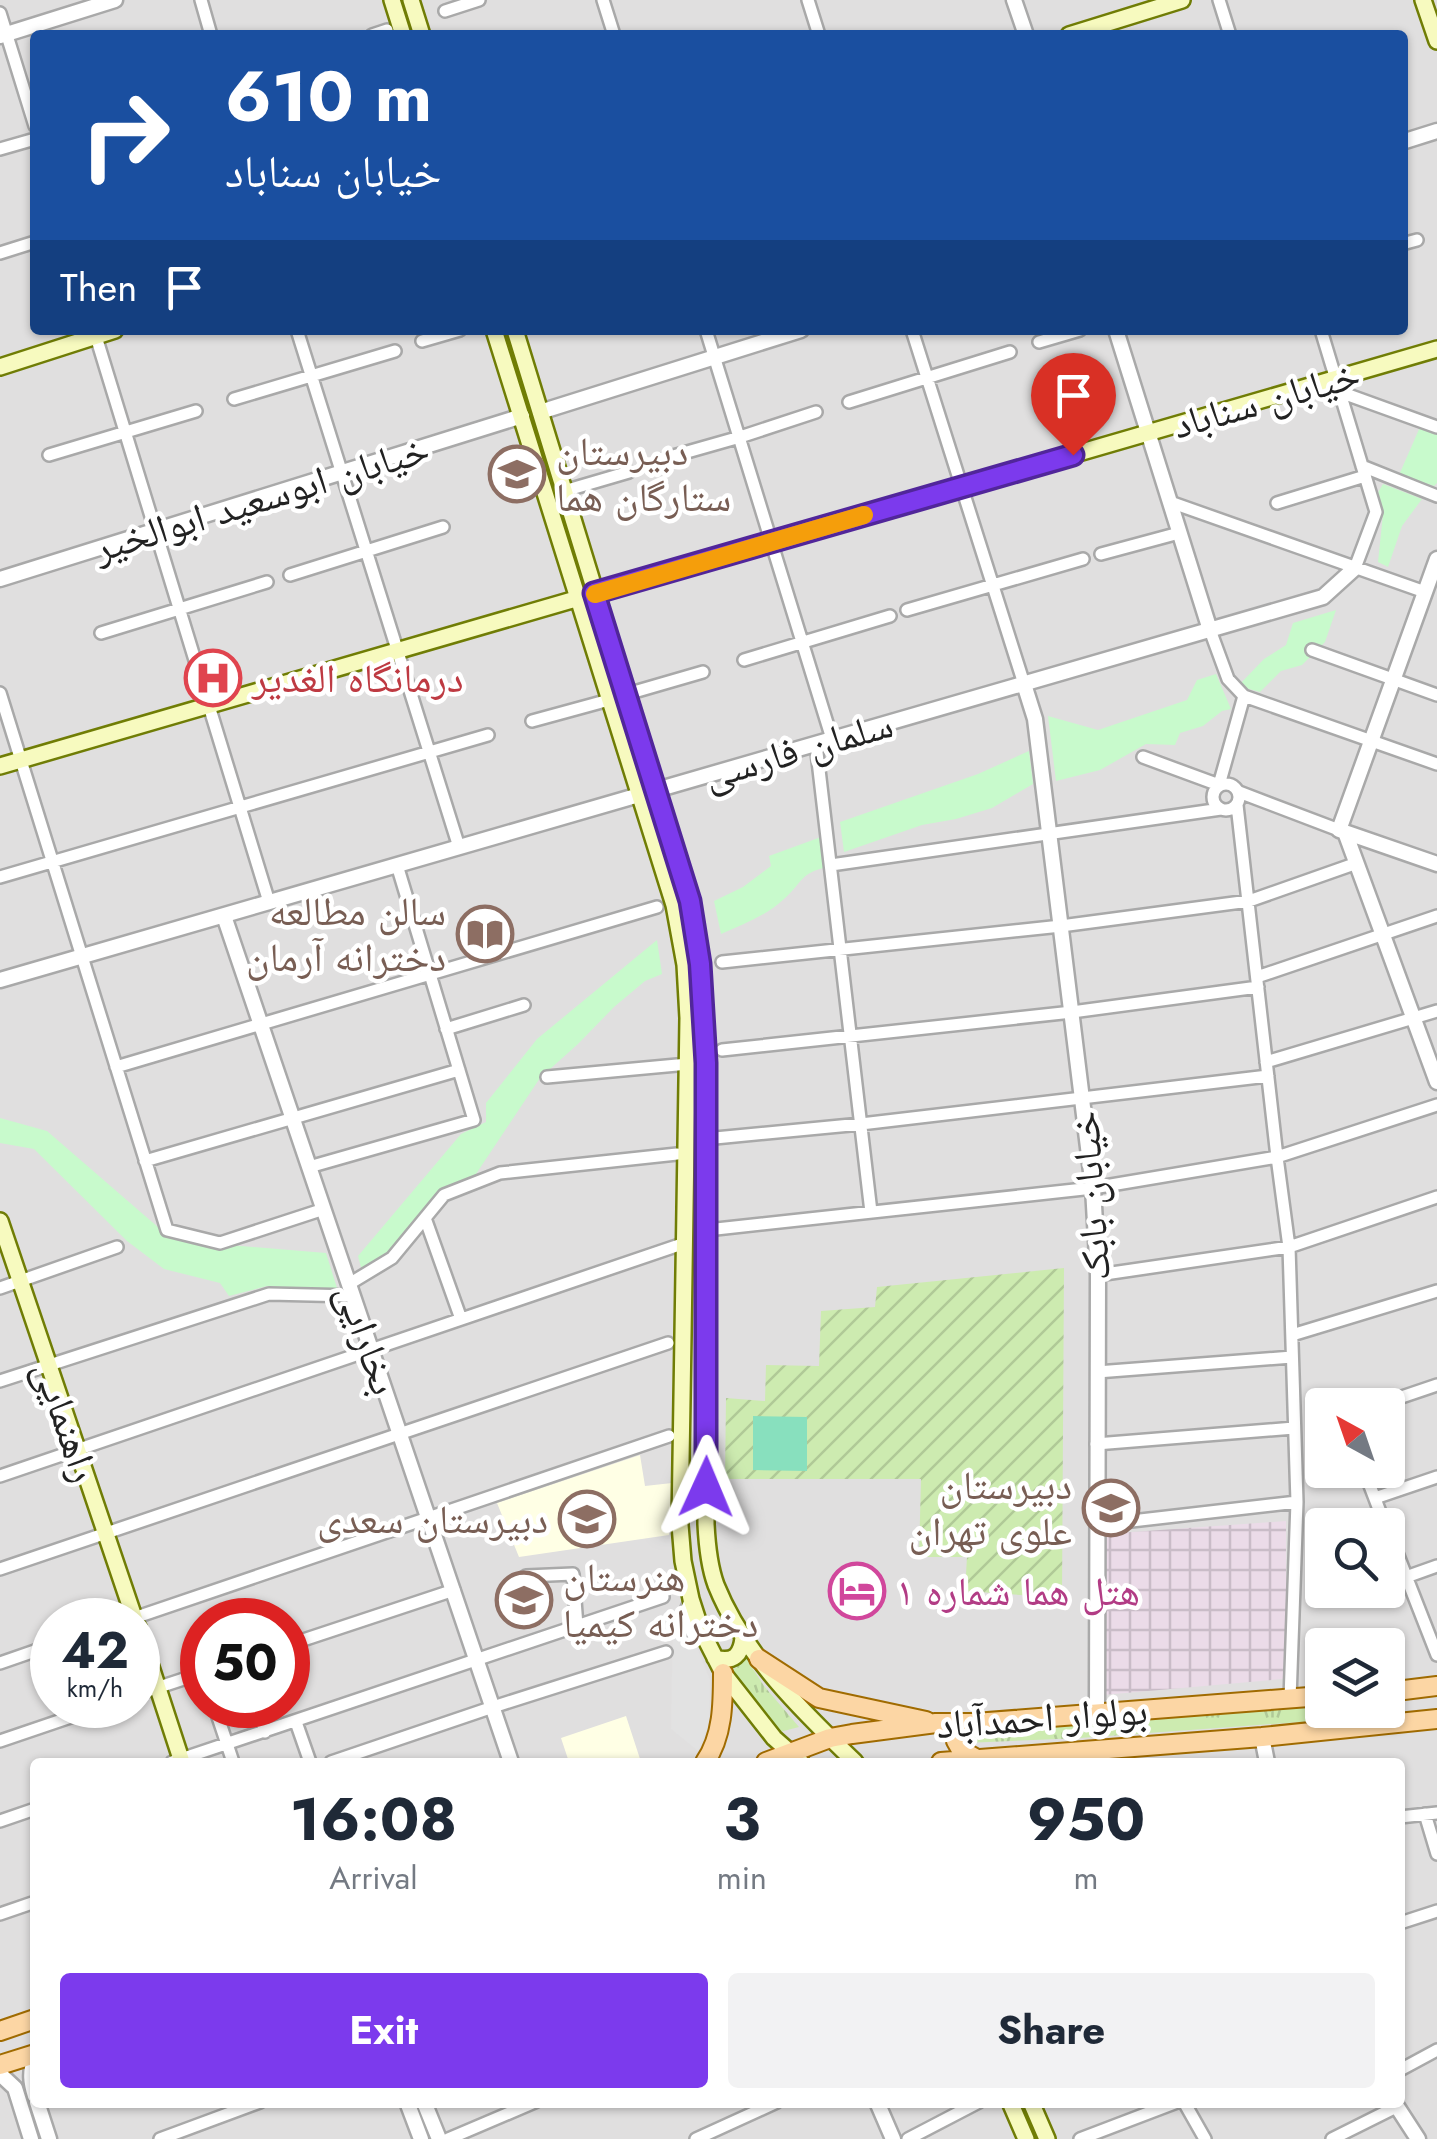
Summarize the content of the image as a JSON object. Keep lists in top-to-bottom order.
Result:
{
  "streets": {
    "main road": ["خیابان سناباد", "راهنمایی", "بولوار احمدآباد"],
    "street": [
      "خیابان ابوسعید ابوالخیر",
      "سلمان فارسی",
      "خیابان بابک",
      "بخارایی"
    ]
  },
  "crossings": [
    ["سلمان فارسی", "خیابان بابک"],
    ["سلمان فارسی", "بخارایی"],
    ["خیابان بابک", "بولوار احمدآباد"]
  ],
  "places": {
    "school or university": [
      "دبیرستان ستارگان هما",
      "دبیرستان علوی تهران",
      "دبیرستان سعدی",
      "هنرستان دخترانه کیمیا"
    ],
    "hospital": ["درمانگاه الغدیر"],
    "library": ["سالن مطالعه دخترانه آرمان"],
    "hotel": ["هتل هما شماره ۱"]
  },
  "north": "top left",
  "page": {
    "turn": ["610 m", "خیابان سناباد"],
    "then": "Then",
    "speed": "42 km/h",
    "limit": "50",
    "eta": [
      "16:08",
      "Arrival",
      "3",
      "min",
      "950",
      "m"
    ],
    "buttons": ["Exit", "Share"]
  }
}
